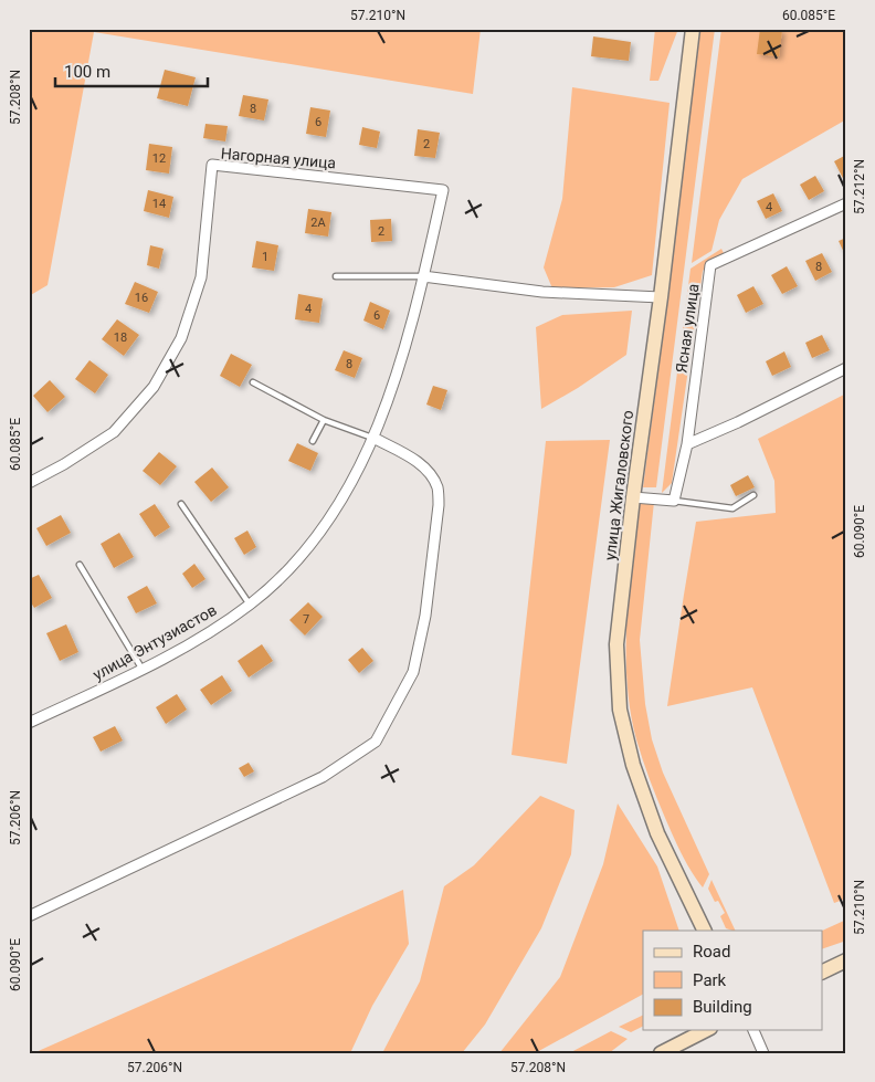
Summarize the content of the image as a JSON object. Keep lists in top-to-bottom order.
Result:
{
  "streets": {
    "main road": ["улица Жигаловского"],
    "street": ["Нагорная улица", "Ясная улица", "улица Энтузиастов"]
  },
  "crossings": [
    ["Нагорная улица", "улица Энтузиастов"]
  ],
  "house_numbers": [
    "8",
    "6",
    "2",
    "12",
    "14",
    "4",
    "2А",
    "2",
    "1",
    "8",
    "16",
    "4",
    "6",
    "18",
    "8",
    "7"
  ],
  "legend": ["Road", "Park", "Building"],
  "scale_bar": "100 m",
  "coordinates": [
    "57.210°N",
    "60.085°E",
    "57.208°N",
    "57.212°N",
    "60.090°E",
    "57.206°N"
  ]
}
